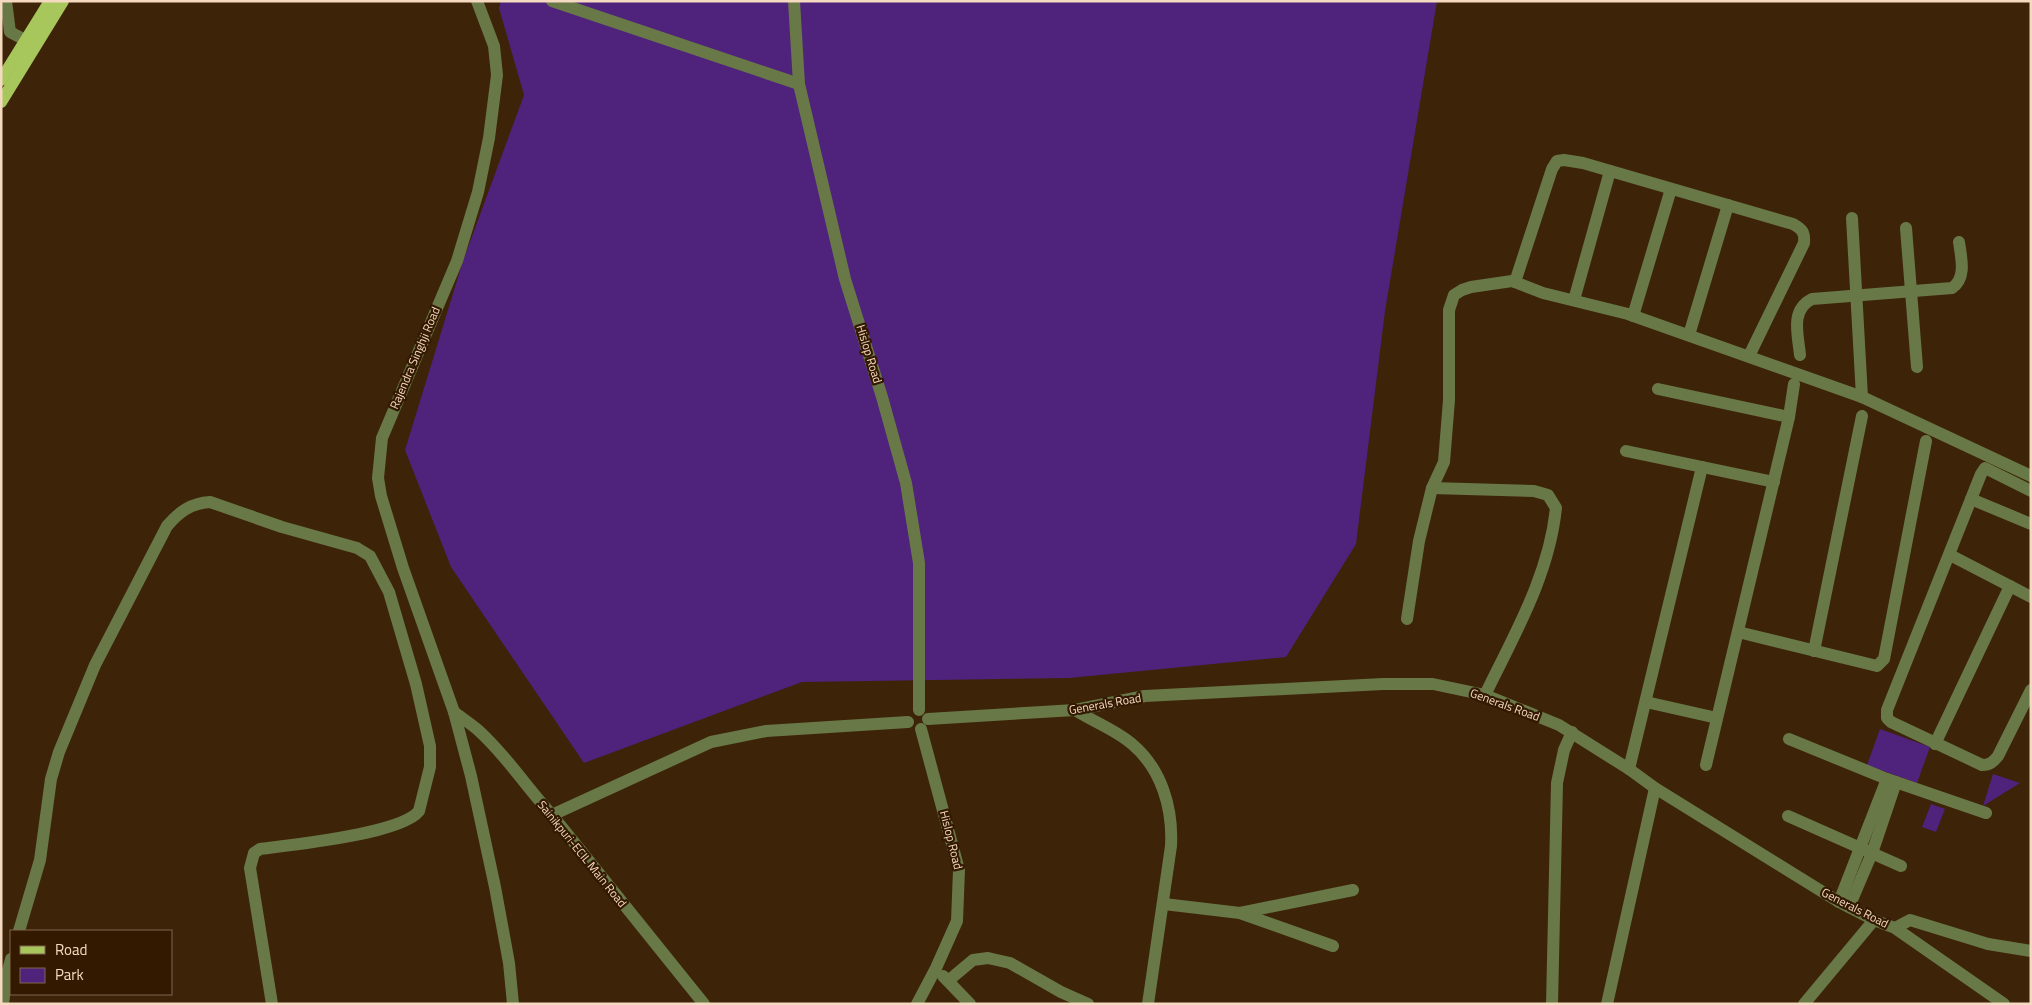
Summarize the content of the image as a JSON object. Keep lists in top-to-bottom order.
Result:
{
  "streets": {
    "street": [
      "Hislop Road",
      "Rajendra Singhji Road",
      "Generals Road",
      "Sainikpuri-ECIL Main Road"
    ]
  },
  "crossings": [
    ["Hislop Road", "Generals Road"],
    ["Rajendra Singhji Road", "Sainikpuri-ECIL Main Road"]
  ],
  "legend": ["Road", "Park"]
}
